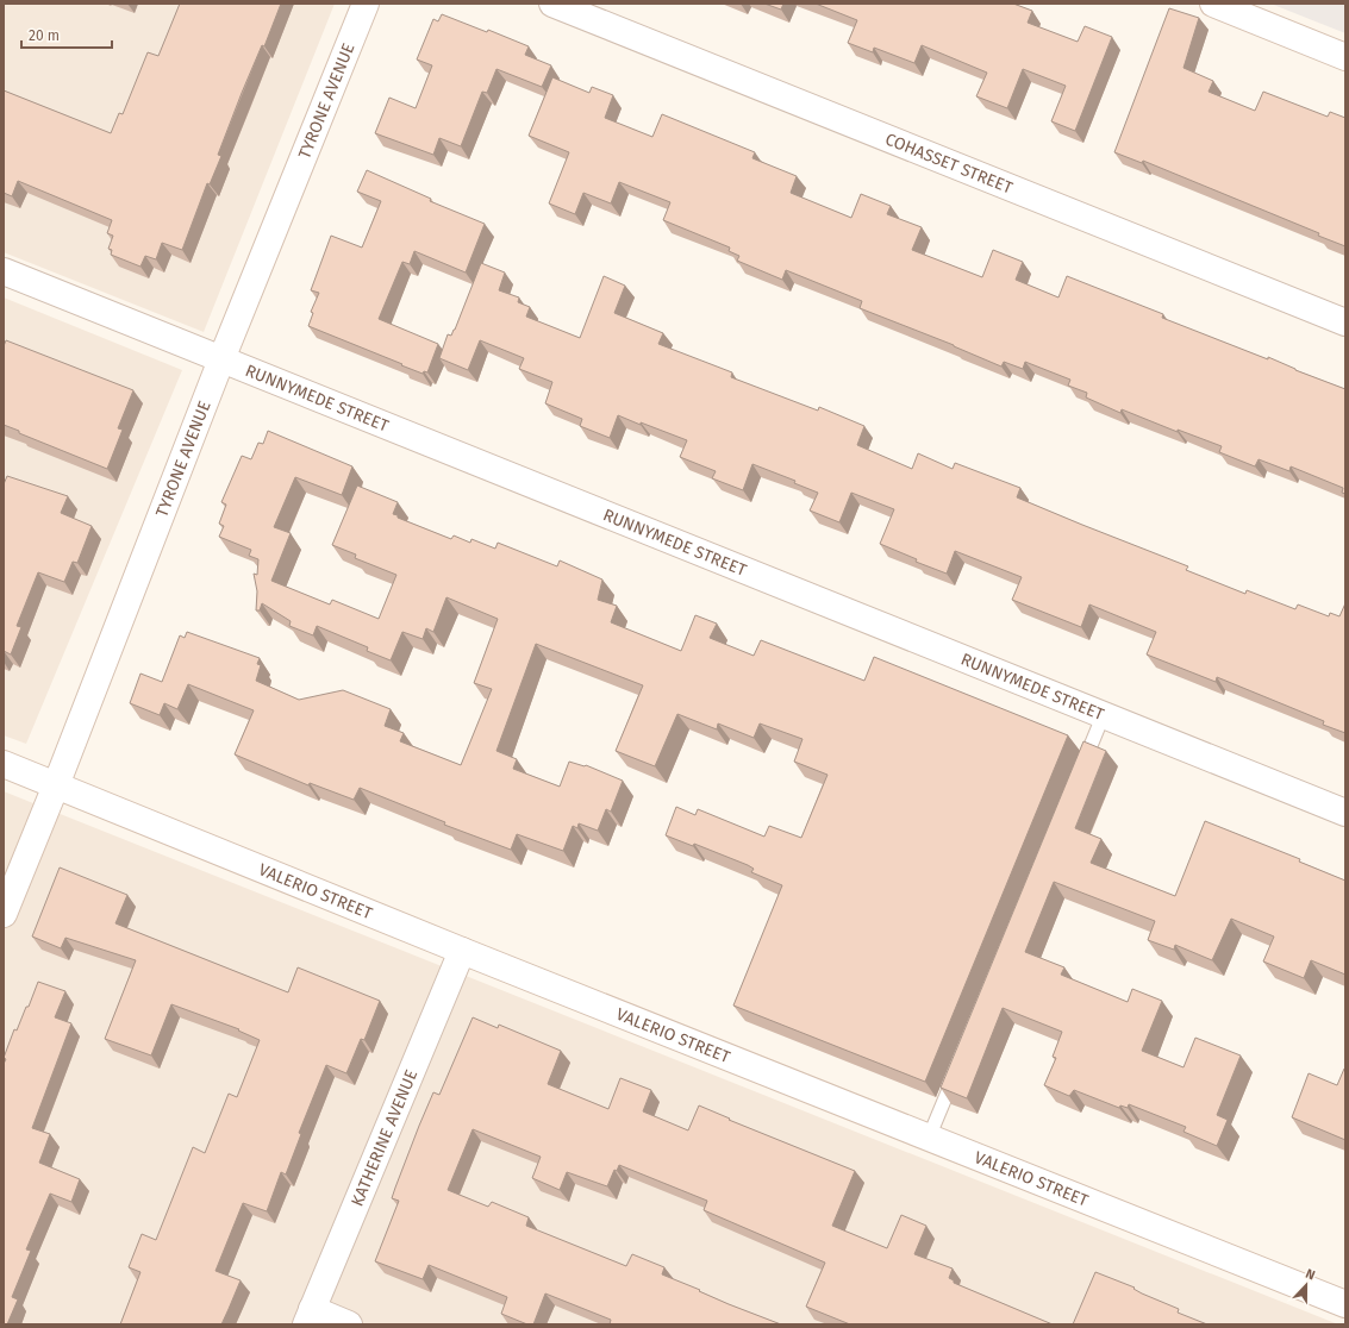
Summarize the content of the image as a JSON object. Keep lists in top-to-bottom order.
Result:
{
  "streets": {
    "street": [
      "TYRONE AVENUE",
      "COHASSET STREET",
      "RUNNYMEDE STREET",
      "VALERIO STREET",
      "KATHERINE AVENUE"
    ]
  },
  "crossings": [
    ["TYRONE AVENUE", "RUNNYMEDE STREET"],
    ["TYRONE AVENUE", "VALERIO STREET"],
    ["VALERIO STREET", "KATHERINE AVENUE"]
  ],
  "scale_bar": "20 m",
  "north": "top"
}
